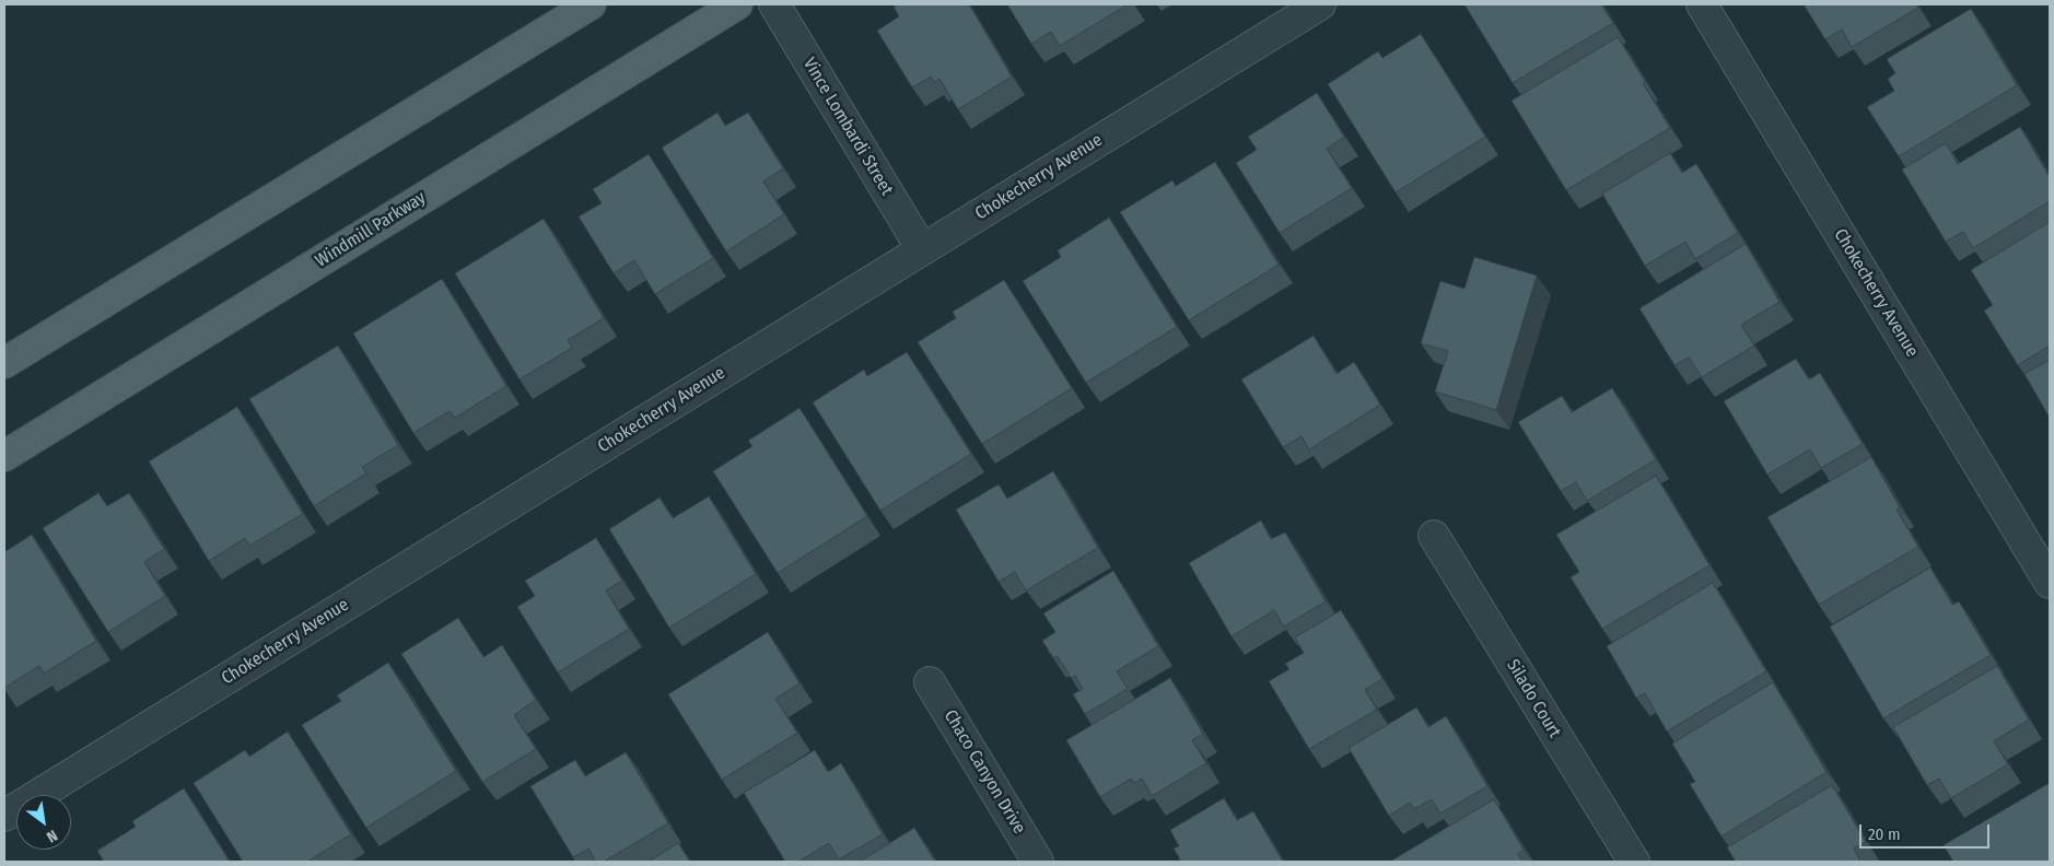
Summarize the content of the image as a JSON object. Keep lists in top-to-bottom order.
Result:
{
  "streets": {
    "main road": ["Windmill Parkway"],
    "street": [
      "Vince Lombardi Street",
      "Chokecherry Avenue",
      "Silado Court",
      "Chaco Canyon Drive"
    ]
  },
  "crossings": [
    ["Vince Lombardi Street", "Chokecherry Avenue"]
  ],
  "scale_bar": "20 m",
  "north": "bottom right"
}
